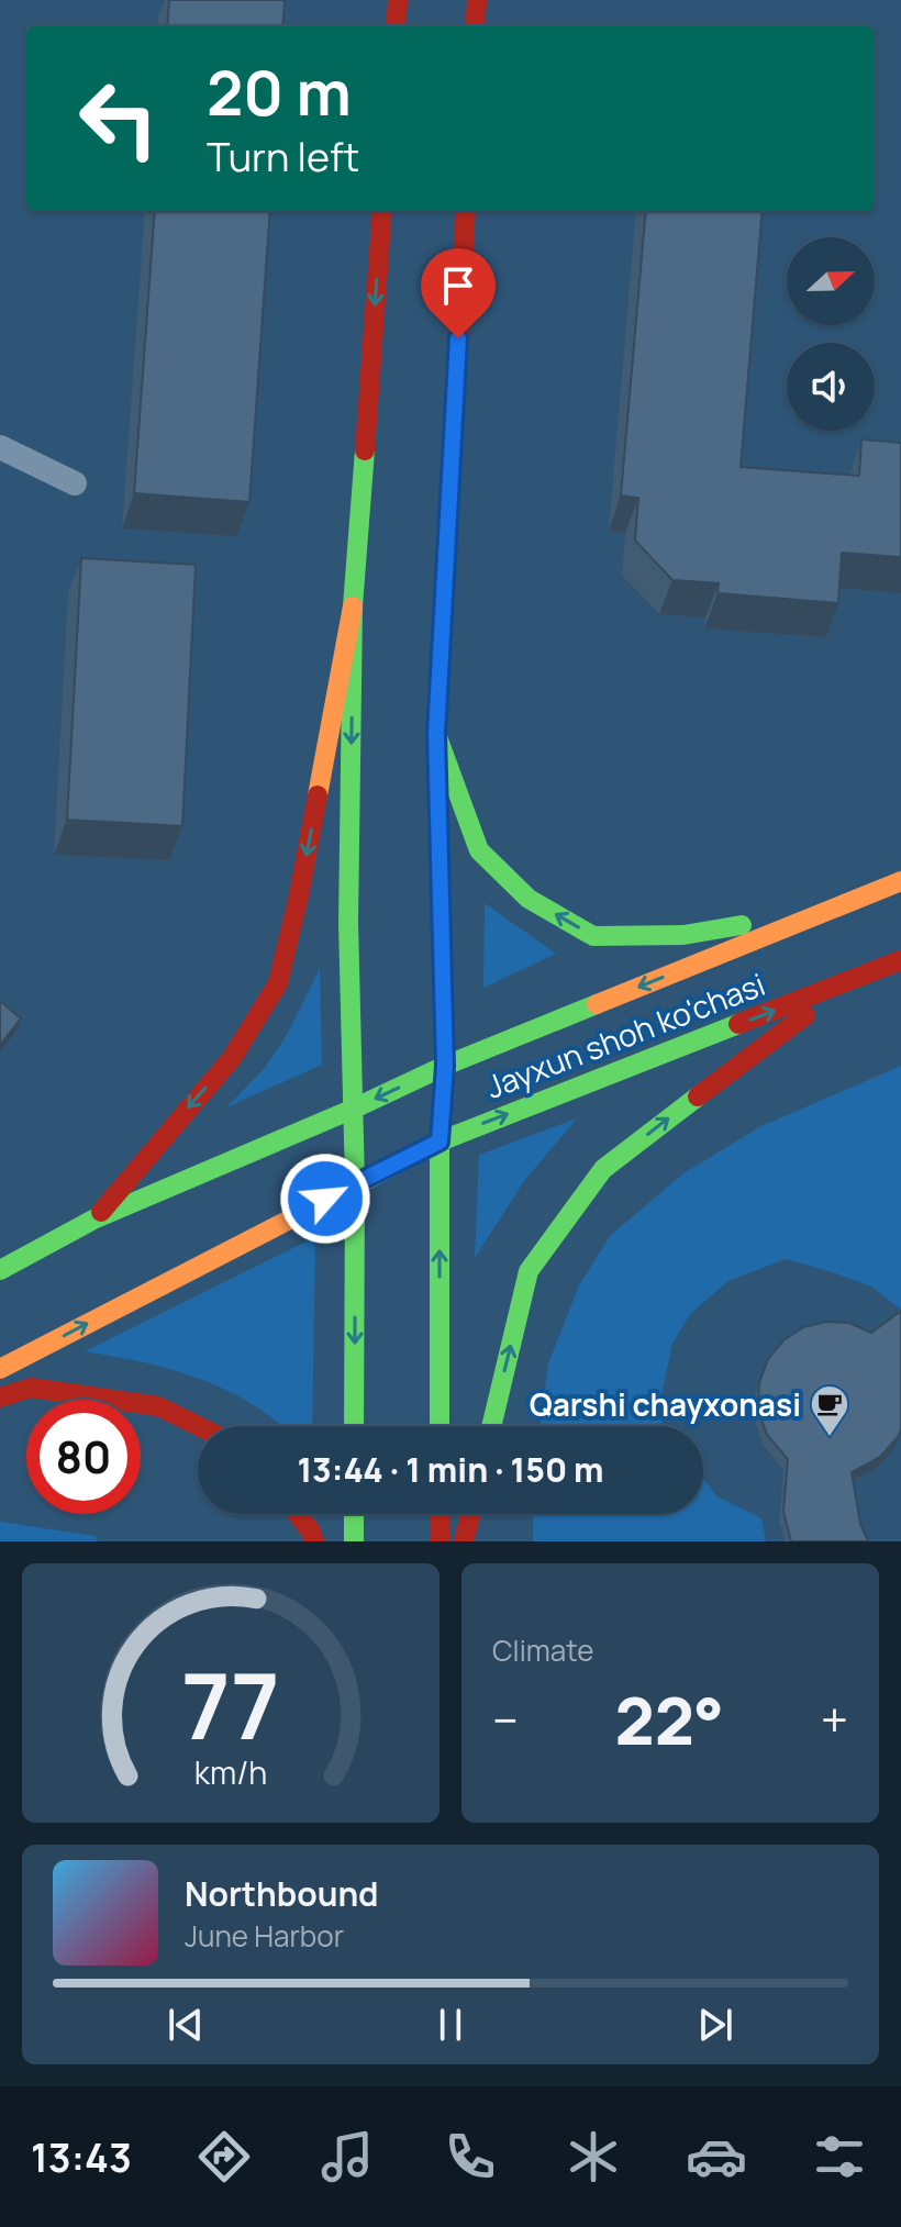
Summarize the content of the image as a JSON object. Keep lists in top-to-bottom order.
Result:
{
  "streets": {
    "main road": ["Jayxun shoh ko'chasi"]
  },
  "places": {
    "cafe": ["Qarshi chayxonasi"]
  },
  "north": "right",
  "page": {
    "turn": ["20 m", "Turn left"],
    "limit": "80",
    "trip": "13:44 · 1 min · 150 m",
    "tile": "Climate",
    "heat": ["−", "22°", "+"],
    "song": ["Northbound", "June Harbor"],
    "tabs": "13:43",
    "gauge": ["77", "km/h"]
  }
}
